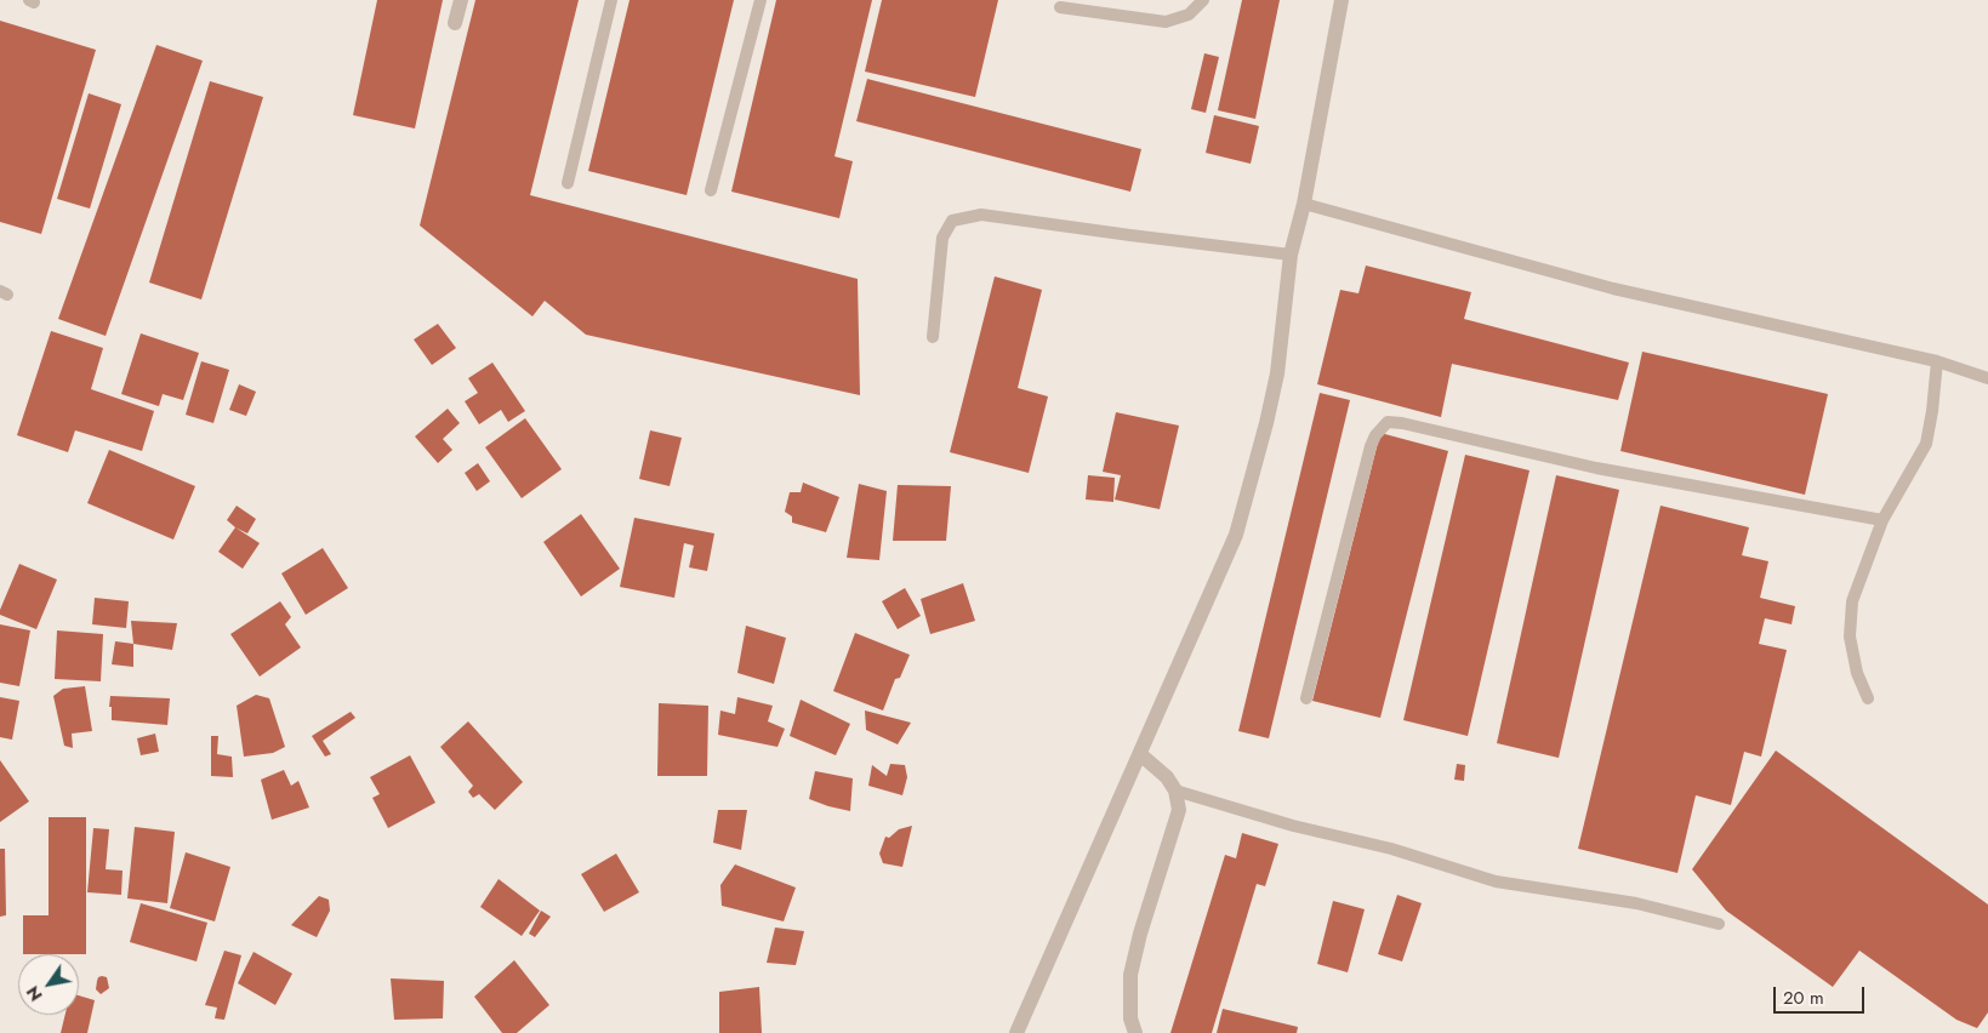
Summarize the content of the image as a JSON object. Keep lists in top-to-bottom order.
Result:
{
  "scale_bar": "20 m",
  "north": "bottom left"
}
